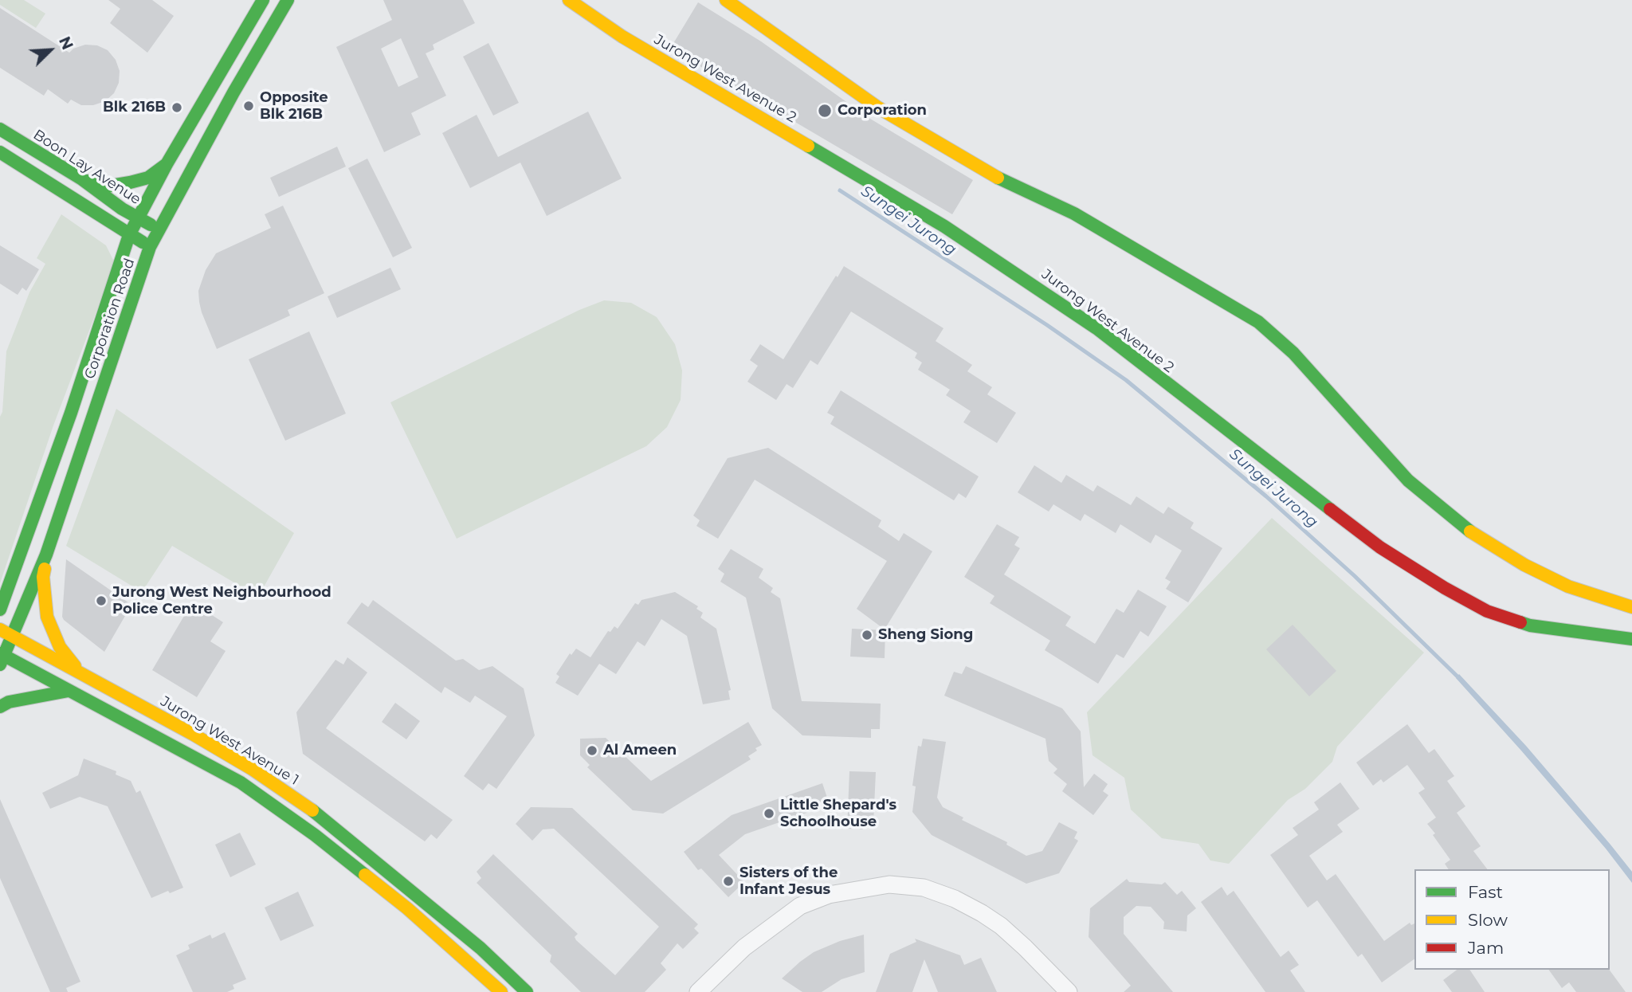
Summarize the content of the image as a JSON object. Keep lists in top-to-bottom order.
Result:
{
  "streets": {
    "main road": [
      "Jurong West Avenue 2",
      "Boon Lay Avenue",
      "Corporation Road",
      "Jurong West Avenue 1"
    ]
  },
  "crossings": [
    ["Boon Lay Avenue", "Corporation Road"],
    ["Corporation Road", "Jurong West Avenue 1"]
  ],
  "water": ["Sungei Jurong"],
  "places": [
    "Opposite Blk 216B",
    "Blk 216B",
    "Corporation",
    "Jurong West Neighbourhood Police Centre",
    "Sheng Siong",
    "Al Ameen",
    "Little Shepard's Schoolhouse",
    "Sisters of the Infant Jesus"
  ],
  "legend": ["Fast", "Slow", "Jam"],
  "north": "top right"
}
